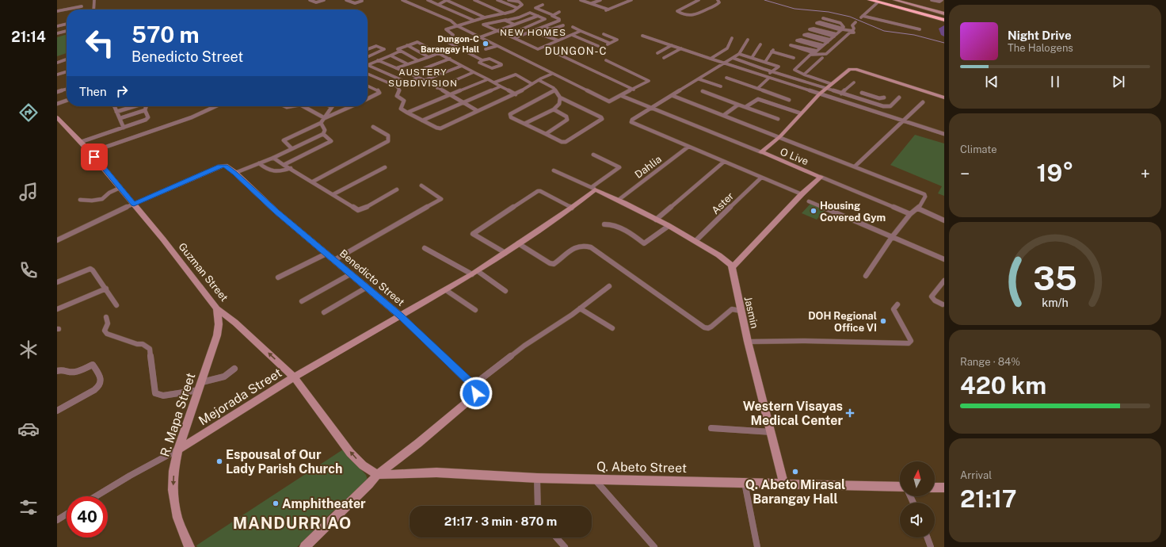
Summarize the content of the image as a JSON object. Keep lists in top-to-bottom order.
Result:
{
  "streets": {
    "street": [
      "O Live",
      "Dahlia",
      "Aster",
      "Guzman Street",
      "Benedicto Street",
      "Jasmin",
      "Mejorada Street",
      "R. Mapa Street",
      "Q. Abeto Street"
    ]
  },
  "crossings": [
    ["Guzman Street", "Benedicto Street"],
    ["Guzman Street", "Mejorada Street"],
    ["Guzman Street", "R. Mapa Street"],
    ["Guzman Street", "Q. Abeto Street"],
    ["Benedicto Street", "Mejorada Street"],
    ["Jasmin", "Q. Abeto Street"],
    ["Mejorada Street", "R. Mapa Street"]
  ],
  "one_way": ["Guzman Street", "R. Mapa Street"],
  "districts": [
    "NEW HOMES",
    "DUNGON-C",
    "AUSTERY SUBDIVISION",
    "MANDURRIAO"
  ],
  "places": {
    "other": [
      "Dungon-C Barangay Hall",
      "Housing Covered Gym",
      "DOH Regional Office VI",
      "Espousal of Our Lady Parish Church",
      "Q. Abeto Mirasal Barangay Hall",
      "Amphitheater"
    ],
    "health": ["Western Visayas Medical Center"]
  },
  "north": "top",
  "page": {
    "tabs": "21:14",
    "turn": ["570 m", "Benedicto Street"],
    "song": ["Night Drive", "The Halogens"],
    "then": "Then",
    "tile": [
      "Climate",
      ["Range · 84%", "420 km"],
      ["Arrival", "21:17"]
    ],
    "heat": ["−", "19°", "+"],
    "limit": "40",
    "trip": "21:17 · 3 min · 870 m",
    "gauge": ["35", "km/h"]
  }
}
